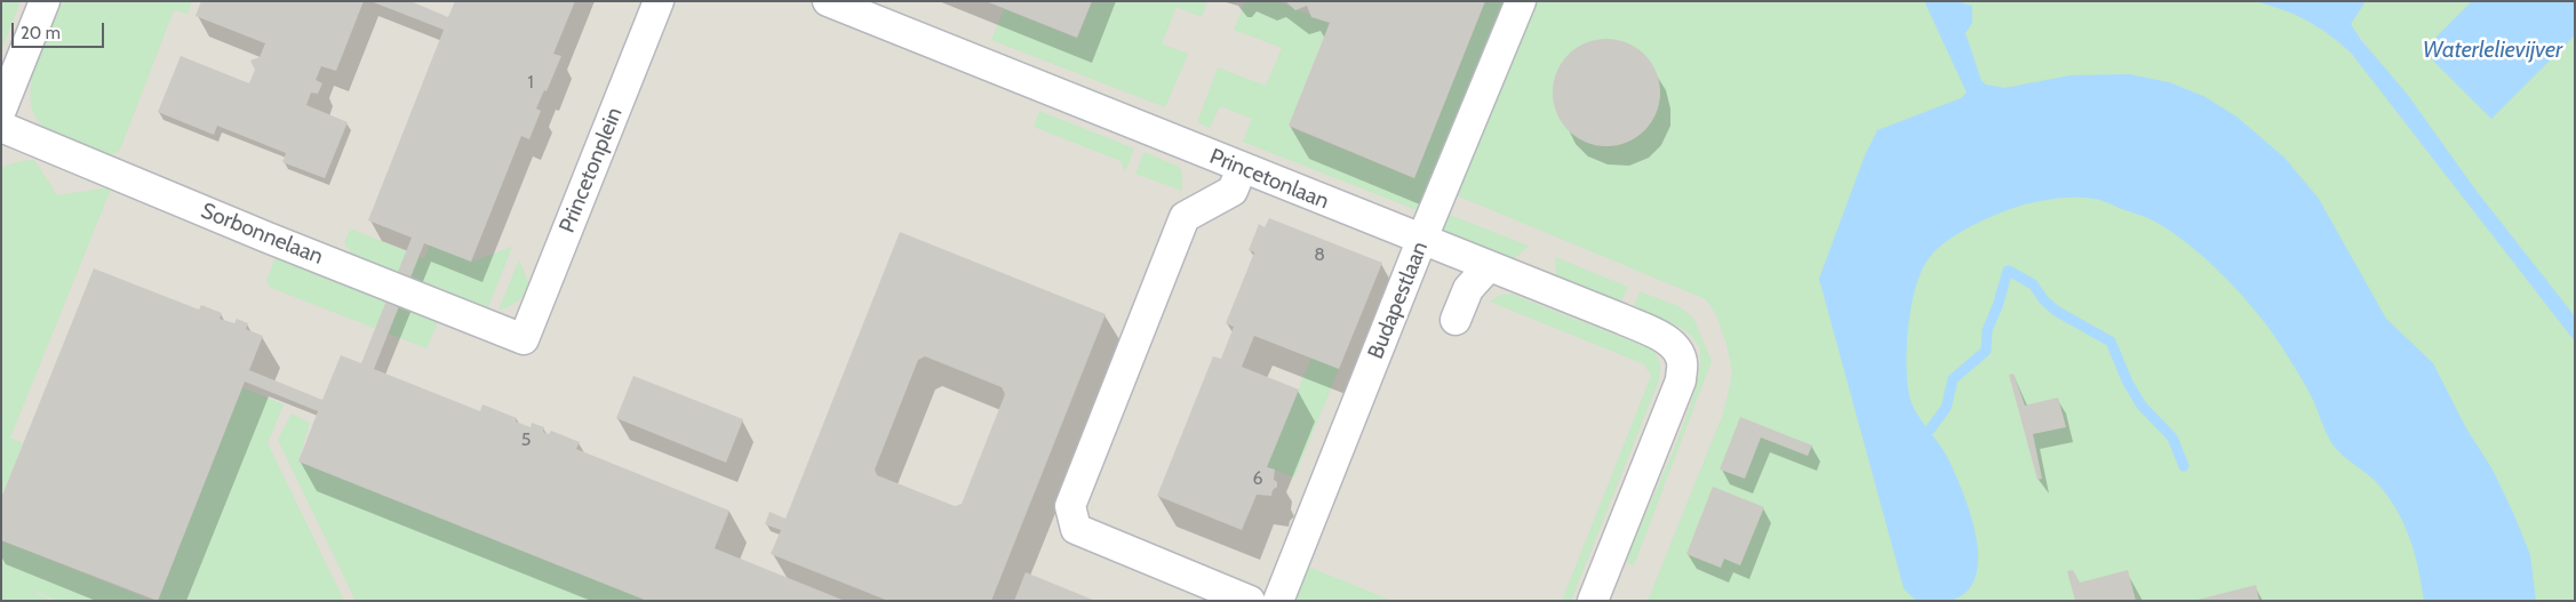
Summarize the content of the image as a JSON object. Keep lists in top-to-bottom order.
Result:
{
  "streets": {
    "street": [
      "Princetonplein",
      "Princetonlaan",
      "Sorbonnelaan",
      "Budapestlaan"
    ]
  },
  "crossings": [
    ["Princetonplein", "Sorbonnelaan"],
    ["Princetonlaan", "Budapestlaan"]
  ],
  "water": ["Waterlelievijver"],
  "house_numbers": [
    "1",
    "8",
    "5",
    "6"
  ],
  "scale_bar": "20 m"
}
